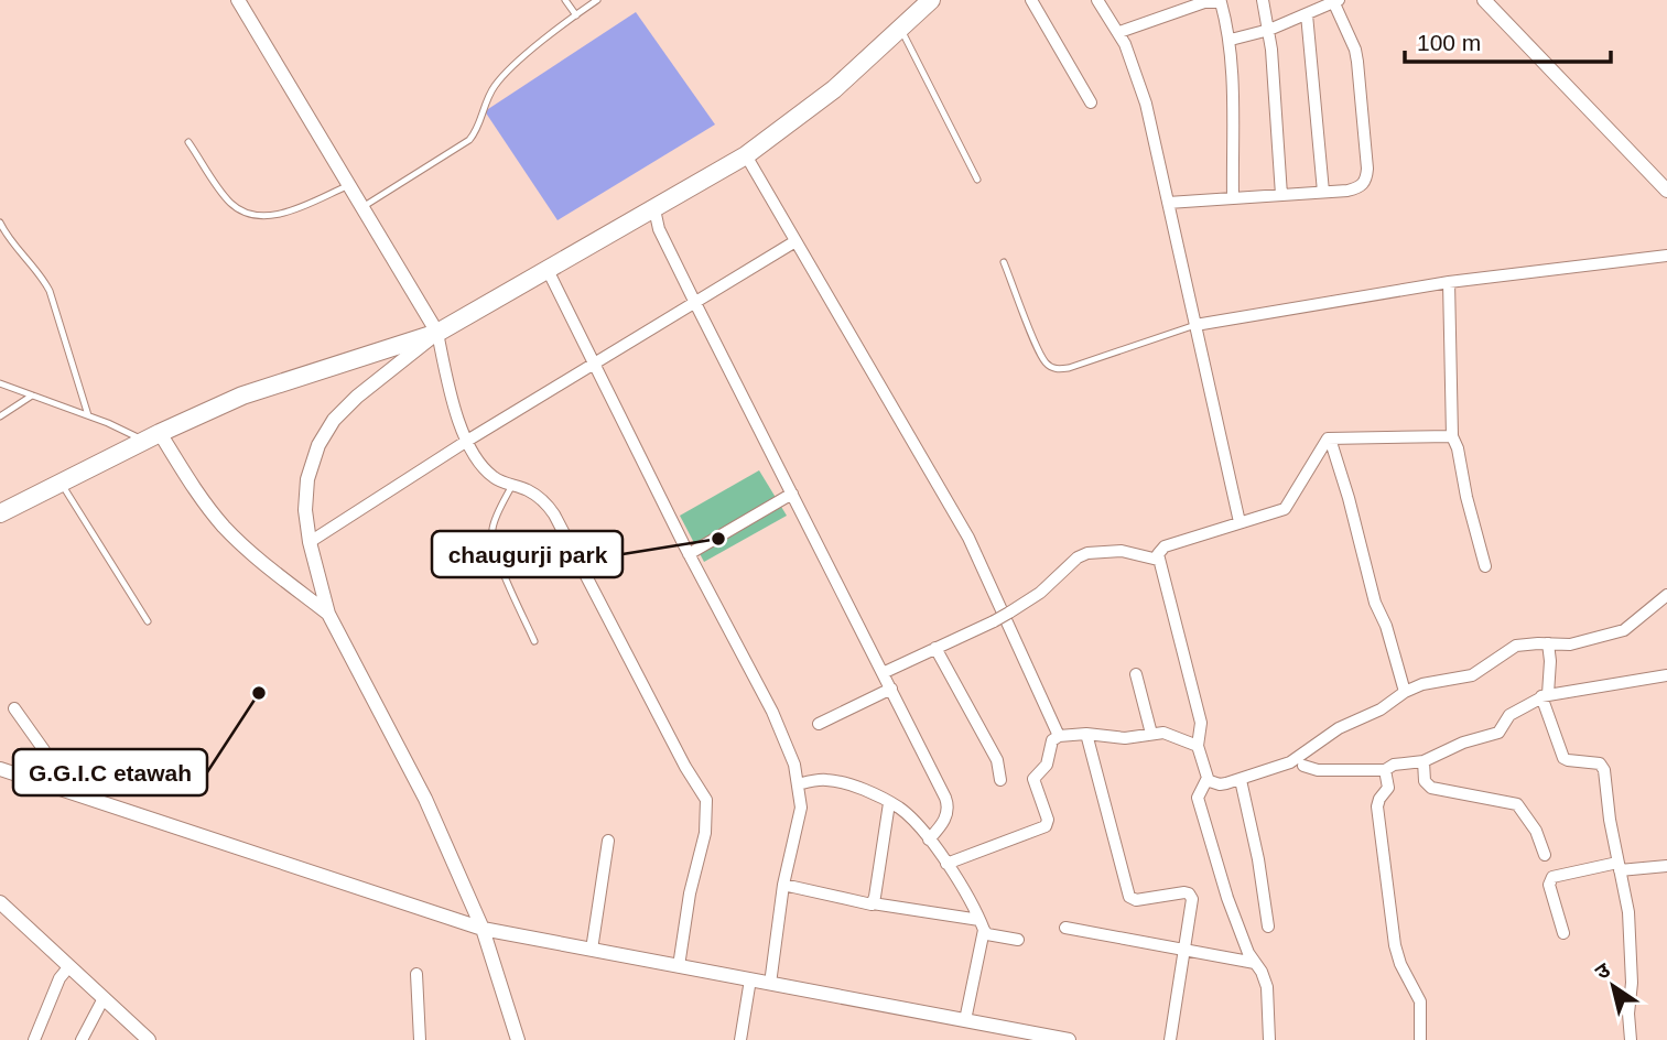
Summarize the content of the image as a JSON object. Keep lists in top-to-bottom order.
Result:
{
  "places": ["chaugurji park", "G.G.I.C etawah"],
  "scale_bar": "100 m",
  "north": "top left"
}
